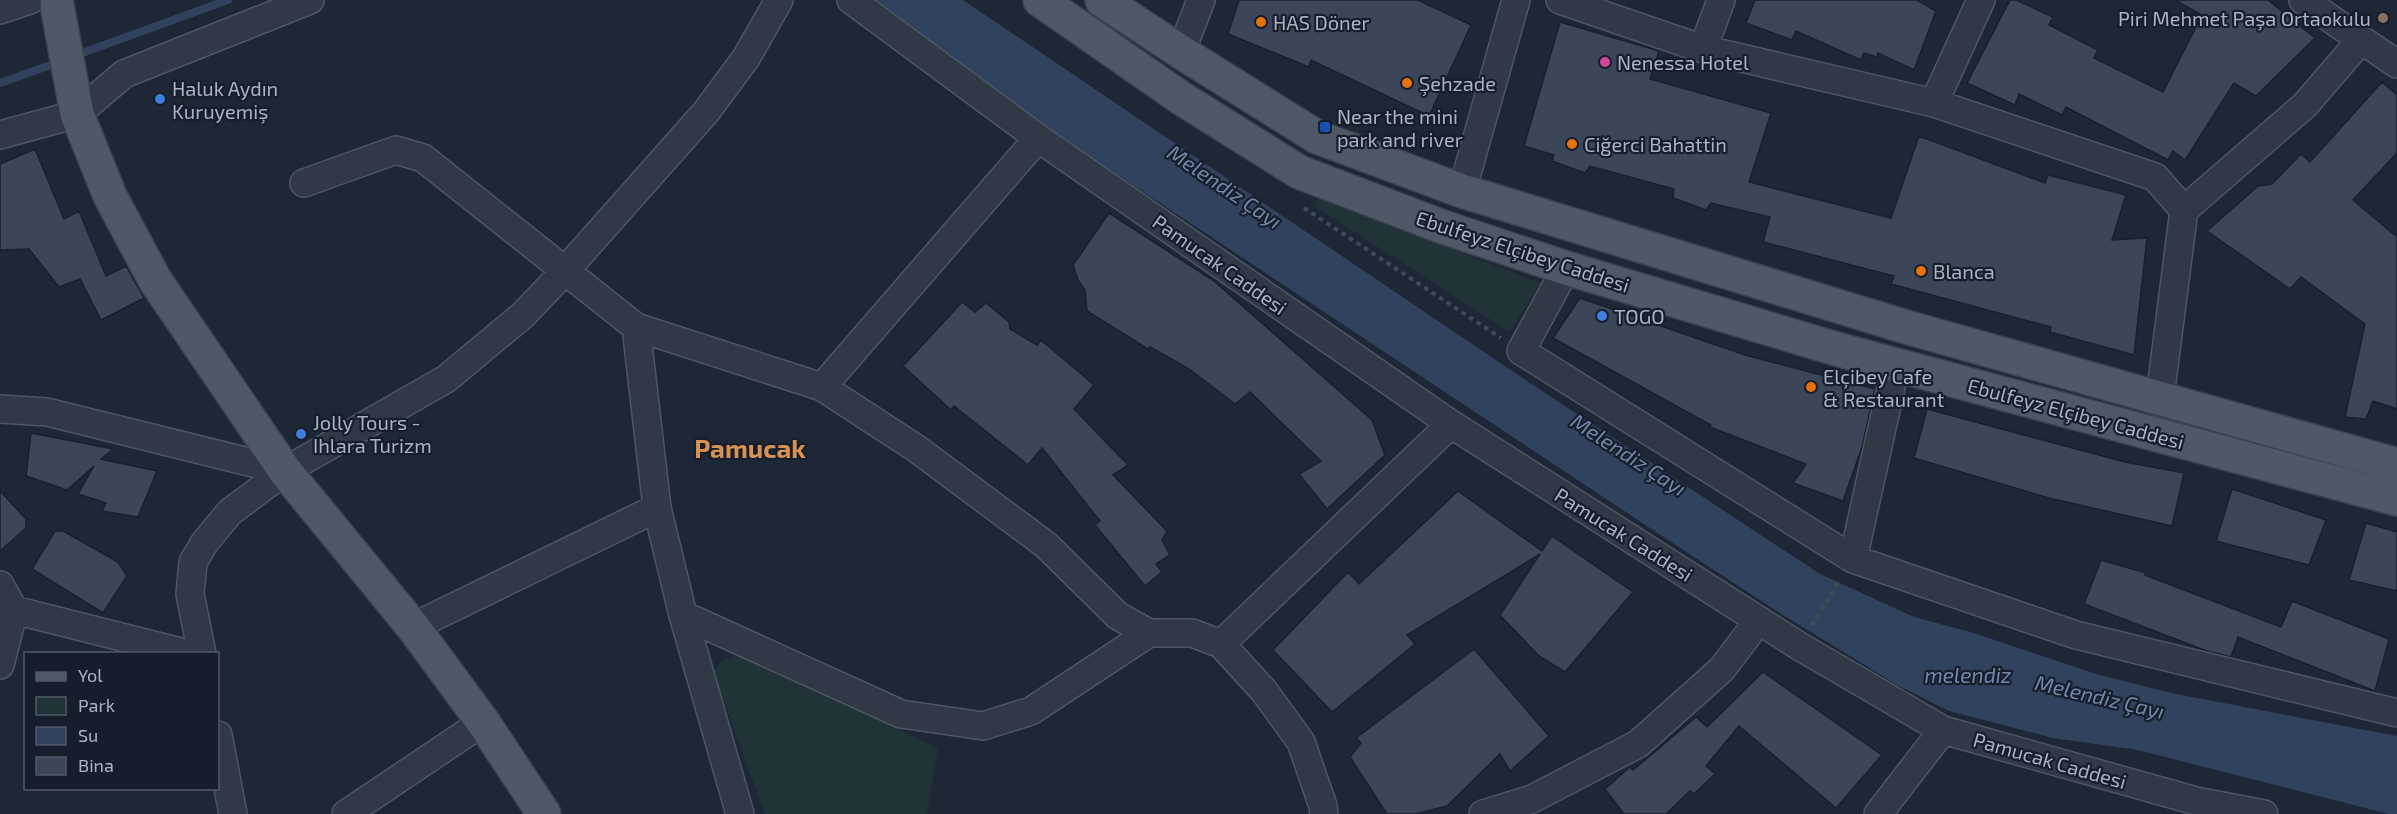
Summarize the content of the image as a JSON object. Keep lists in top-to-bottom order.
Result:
{
  "streets": {
    "main road": ["Ebulfeyz Elçibey Caddesi"],
    "street": ["Pamucak Caddesi"]
  },
  "districts": ["Pamucak"],
  "water": ["Melendiz Çayı", "melendiz"],
  "places": {
    "other": [
      "Piri Mehmet Paşa Ortaokulu",
      "HAS Döner",
      "Nenessa Hotel",
      "Şehzade",
      "Haluk Aydın Kuruyemiş",
      "Ciğerci Bahattin",
      "Blanca",
      "TOGO",
      "Elçibey Cafe & Restaurant",
      "Jolly Tours - Ihlara Turizm"
    ],
    "transit": ["Near the mini park and river"]
  },
  "legend": [
    "Yol",
    "Park",
    "Su",
    "Bina"
  ]
}
